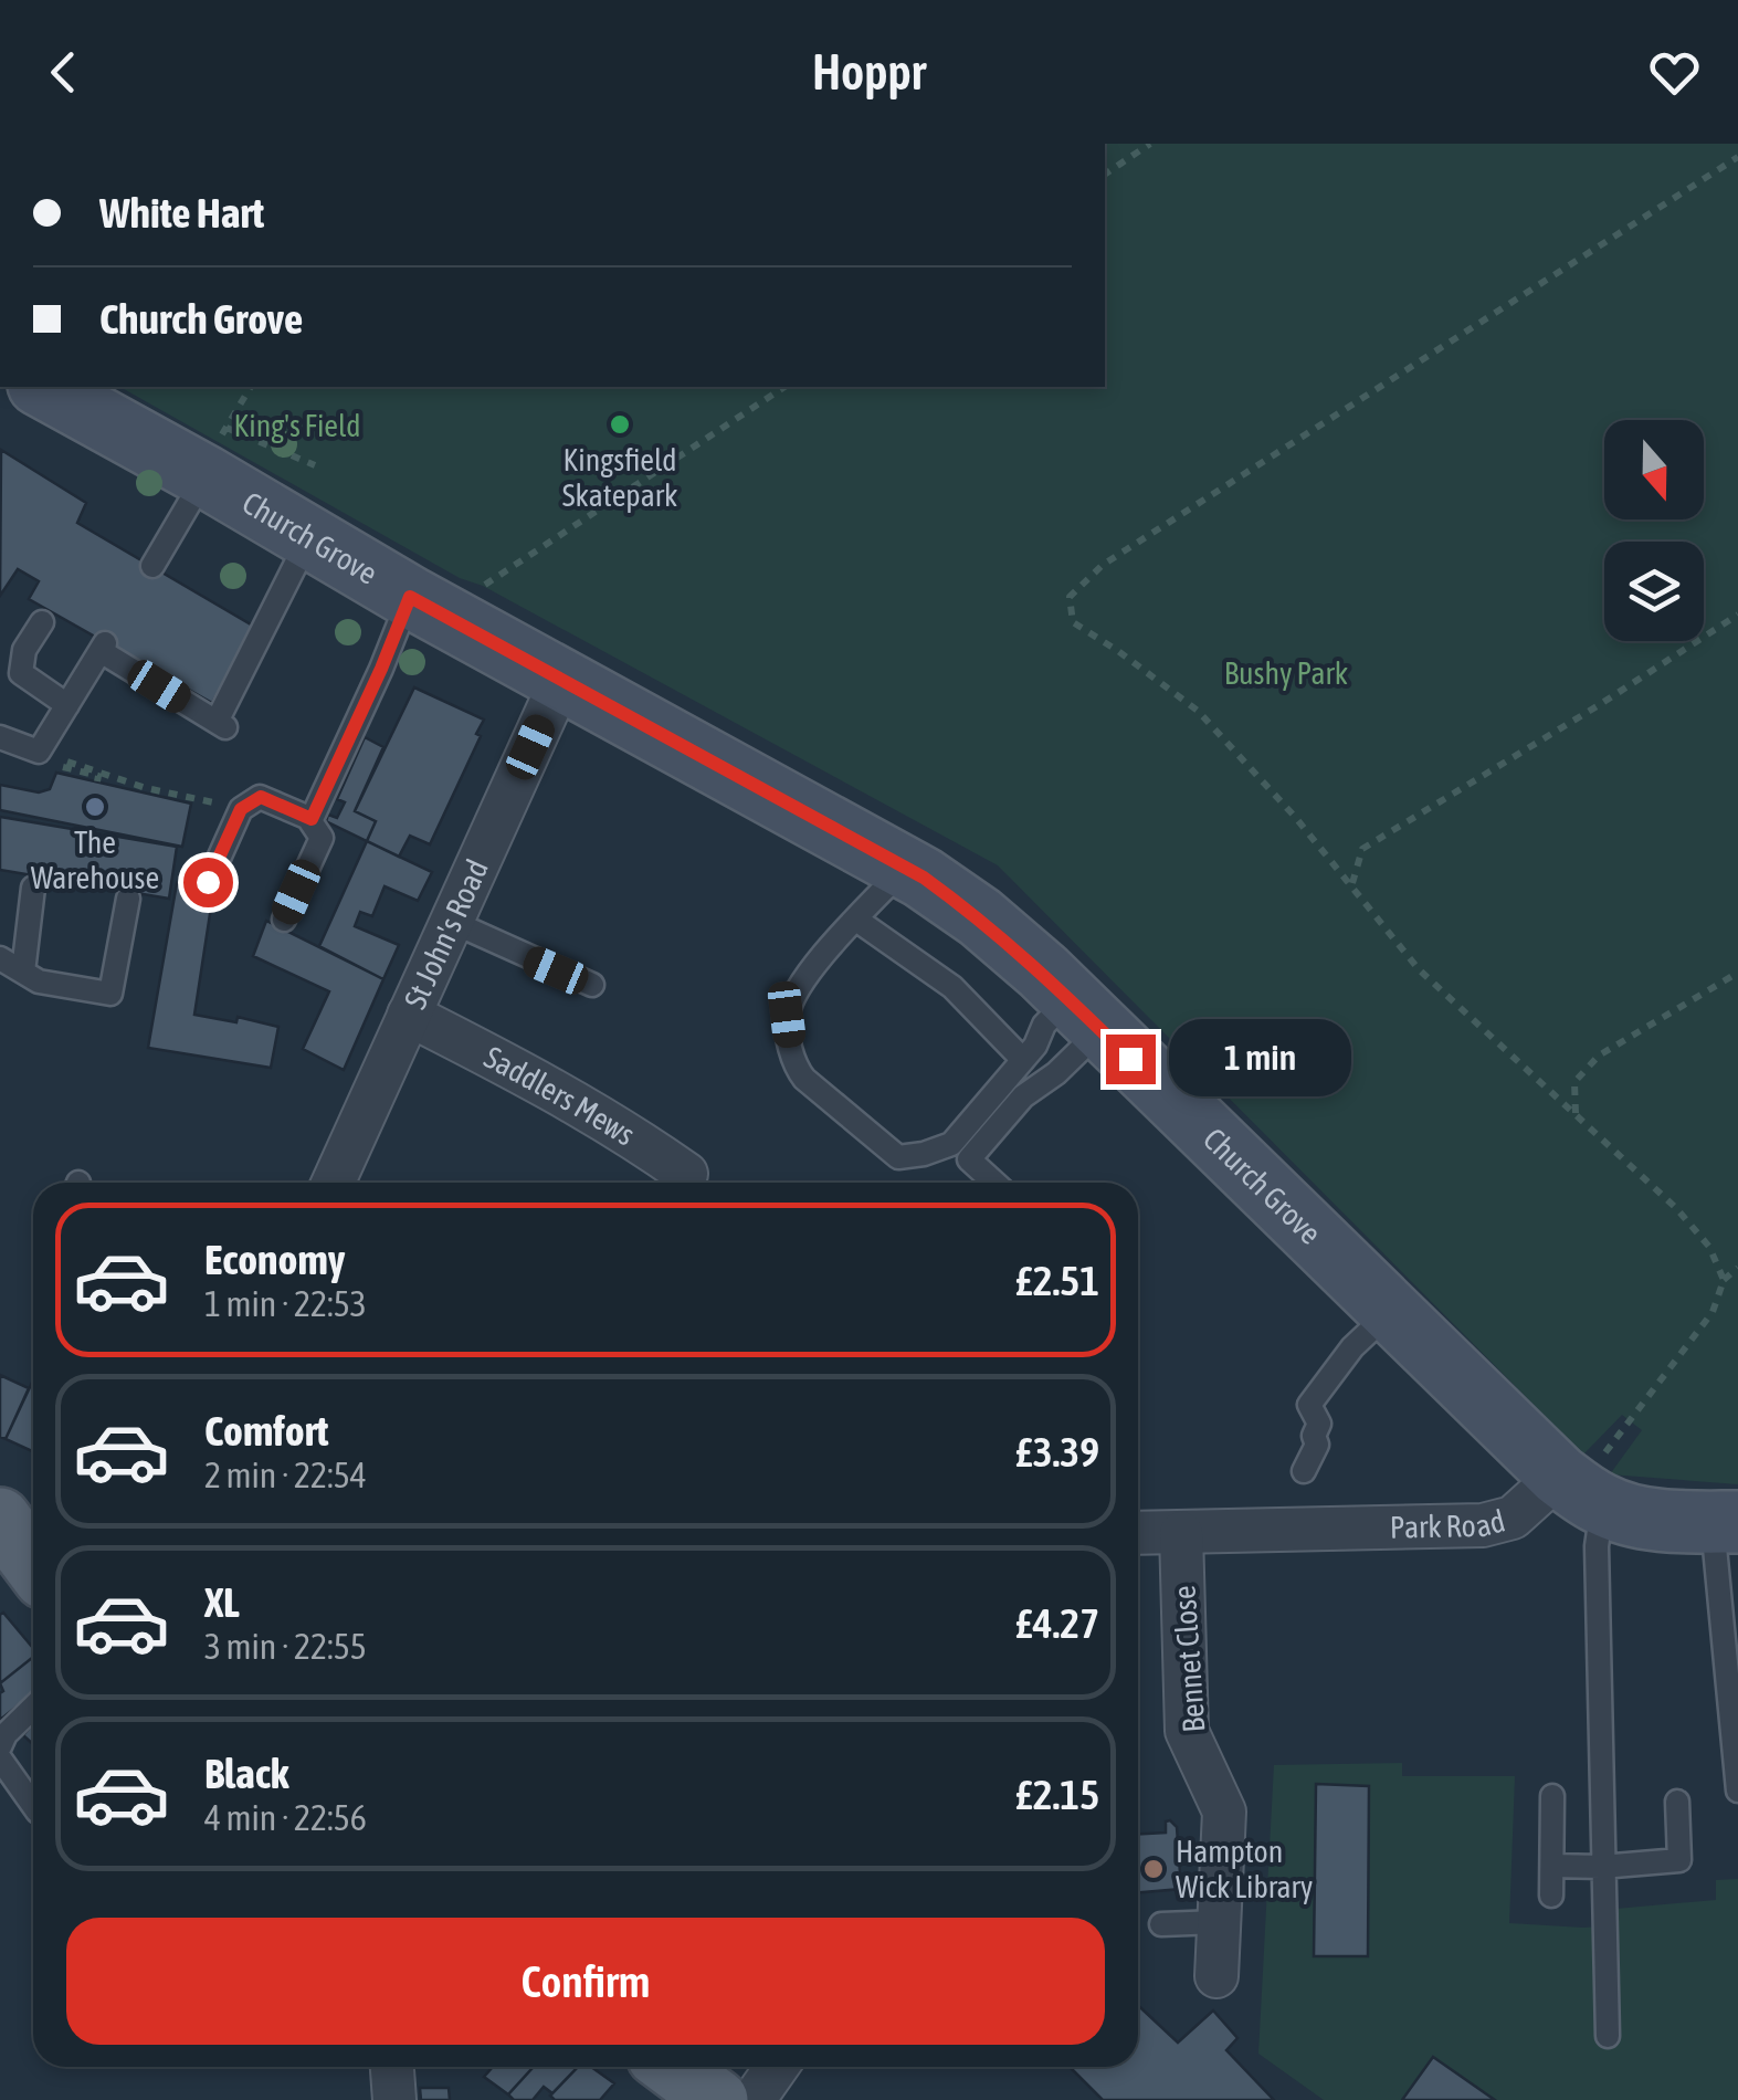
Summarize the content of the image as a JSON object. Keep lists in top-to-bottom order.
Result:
{
  "streets": {
    "main road": ["Church Grove"],
    "street": [
      "St John's Road",
      "Saddlers Mews",
      "Park Road",
      "Bennet Close"
    ]
  },
  "crossings": [
    ["Church Grove", "St John's Road"],
    ["Church Grove", "Park Road"],
    ["St John's Road", "Saddlers Mews"],
    ["Park Road", "Bennet Close"]
  ],
  "parks": ["King's Field", "Bushy Park"],
  "places": ["Kingsfield Skatepark", "The Warehouse", "Hampton Wick Library"],
  "north": "bottom",
  "page": {
    "header": "Hoppr",
    "banner": ["White Hart", "Church Grove"],
    "bubble": "1 min",
    "list": [
      {
        "name": "Economy",
        "note": "1 min · 22:53",
        "value": "£2.51"
      },
      {
        "name": "Comfort",
        "note": "2 min · 22:54",
        "value": "£3.39"
      },
      {
        "name": "XL",
        "note": "3 min · 22:55",
        "value": "£4.27"
      },
      {
        "name": "Black",
        "note": "4 min · 22:56",
        "value": "£2.15"
      }
    ],
    "buttons": "Confirm"
  }
}
